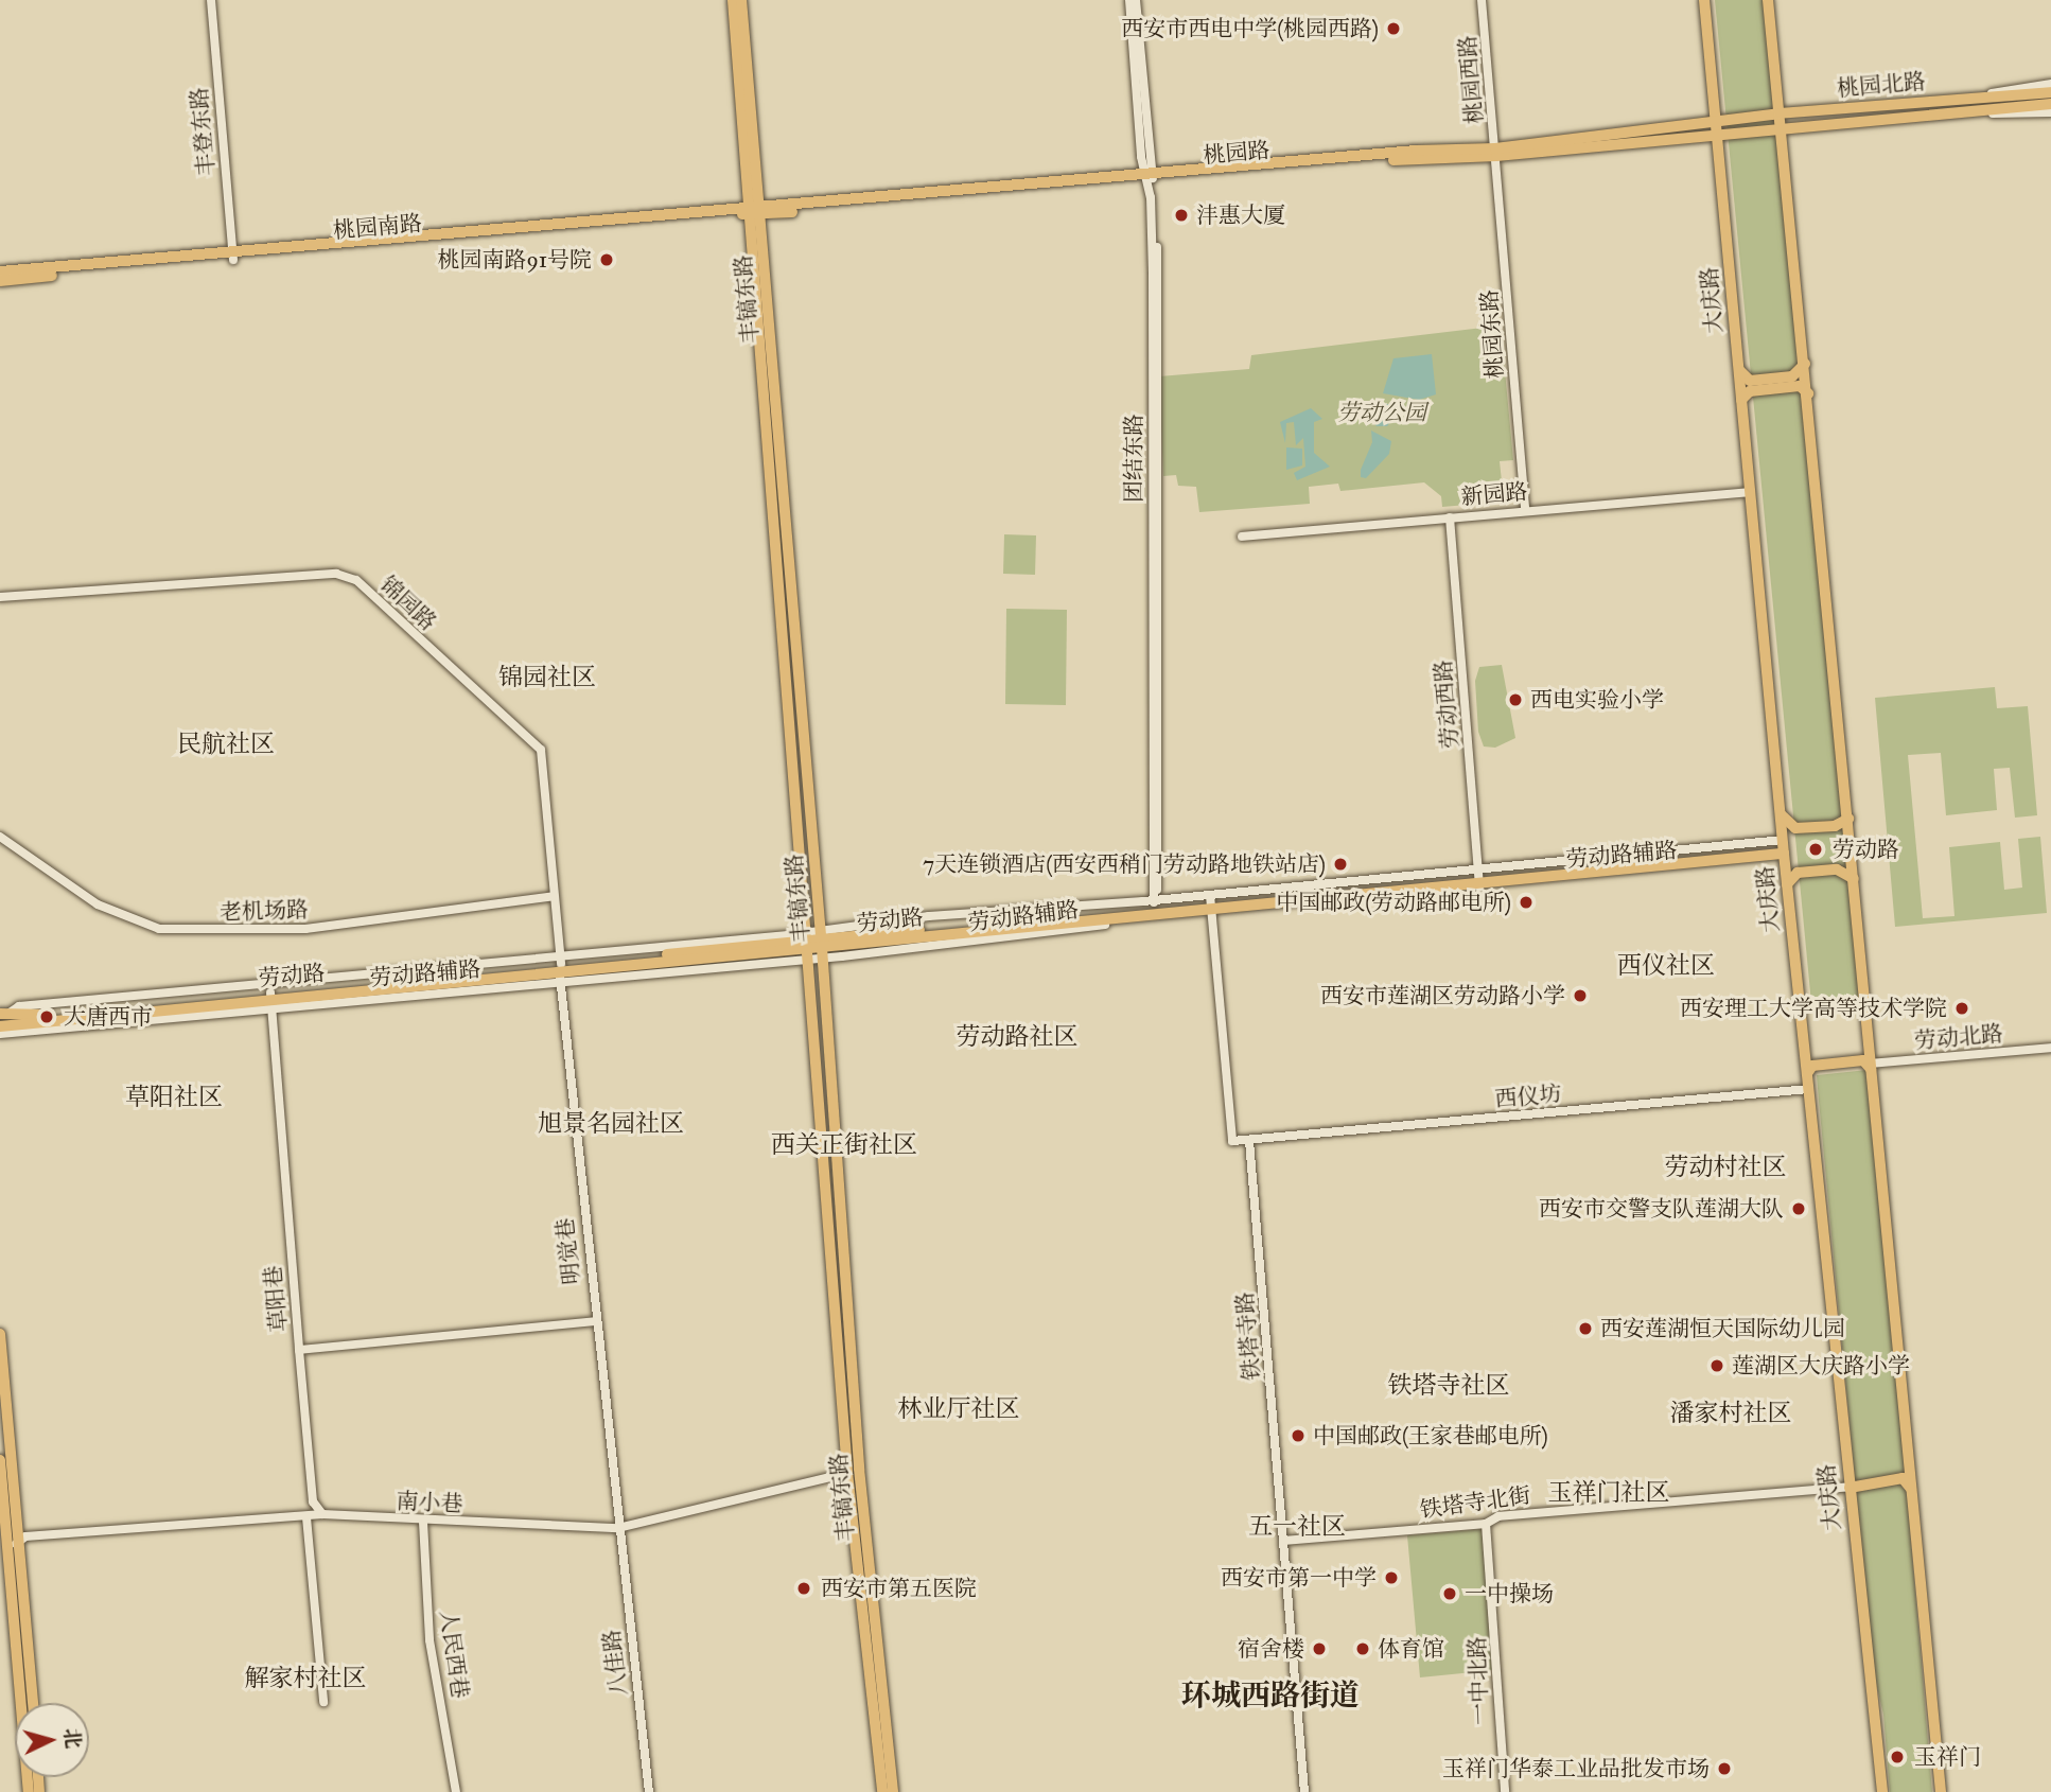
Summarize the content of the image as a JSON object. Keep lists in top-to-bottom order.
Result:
{
  "streets": {
    "main road": [
      "桃园北路",
      "桃园路",
      "桃园南路",
      "丰镐东路",
      "大庆路",
      "劳动路"
    ],
    "street": [
      "桃园西路",
      "丰登东路",
      "桃园东路",
      "团结东路",
      "新园路",
      "锦园路",
      "劳动西路",
      "劳动路辅路",
      "老机场路",
      "劳动北路",
      "西仪坊",
      "明觉巷",
      "草阳巷",
      "铁塔寺路",
      "南小巷",
      "铁塔寺北街",
      "人民西巷",
      "八佳路",
      "一中北路"
    ]
  },
  "crossings": [
    ["桃园西路", "桃园路"],
    ["桃园西路", "桃园东路"],
    ["桃园北路", "桃园路"],
    ["桃园北路", "大庆路"],
    ["丰登东路", "桃园南路"],
    ["桃园路", "桃园南路"],
    ["桃园路", "丰镐东路"],
    ["桃园路", "大庆路"],
    ["桃园路", "桃园东路"],
    ["桃园路", "团结东路"],
    ["桃园南路", "丰镐东路"],
    ["丰镐东路", "劳动路辅路"],
    ["丰镐东路", "劳动路"],
    ["丰镐东路", "南小巷"],
    ["大庆路", "新园路"],
    ["大庆路", "劳动路"],
    ["大庆路", "西仪坊"],
    ["大庆路", "铁塔寺北街"],
    ["桃园东路", "新园路"],
    ["团结东路", "劳动路辅路"],
    ["团结东路", "劳动路"],
    ["新园路", "劳动西路"],
    ["锦园路", "劳动路辅路"],
    ["锦园路", "老机场路"],
    ["锦园路", "劳动路"],
    ["锦园路", "明觉巷"],
    ["劳动西路", "劳动路"],
    ["劳动路辅路", "劳动路"],
    ["劳动路辅路", "明觉巷"],
    ["劳动路", "明觉巷"],
    ["劳动路", "草阳巷"],
    ["西仪坊", "铁塔寺路"],
    ["明觉巷", "草阳巷"],
    ["明觉巷", "南小巷"],
    ["明觉巷", "八佳路"],
    ["铁塔寺路", "铁塔寺北街"],
    ["南小巷", "人民西巷"],
    ["南小巷", "八佳路"],
    ["铁塔寺北街", "一中北路"]
  ],
  "districts": [
    "锦园社区",
    "民航社区",
    "西仪社区",
    "劳动路社区",
    "草阳社区",
    "旭景名园社区",
    "西关正街社区",
    "劳动村社区",
    "铁塔寺社区",
    "林业厅社区",
    "潘家村社区",
    "玉祥门社区",
    "五一社区",
    "解家村社区",
    "环城西路街道"
  ],
  "parks": ["劳动公园"],
  "places": [
    "西安市西电中学(桃园西路)",
    "沣惠大厦",
    "桃园南路91号院",
    "西电实验小学",
    "劳动路",
    "7天连锁酒店(西安西稍门劳动路地铁站店)",
    "中国邮政(劳动路邮电所)",
    "西安市莲湖区劳动路小学",
    "西安理工大学高等技术学院",
    "大唐西市",
    "西安市交警支队莲湖大队",
    "西安莲湖恒天国际幼儿园",
    "莲湖区大庆路小学",
    "中国邮政(王家巷邮电所)",
    "西安市第一中学",
    "西安市第五医院",
    "一中操场",
    "宿舍楼",
    "体育馆",
    "玉祥门",
    "玉祥门华泰工业品批发市场"
  ],
  "north": "right"
}
